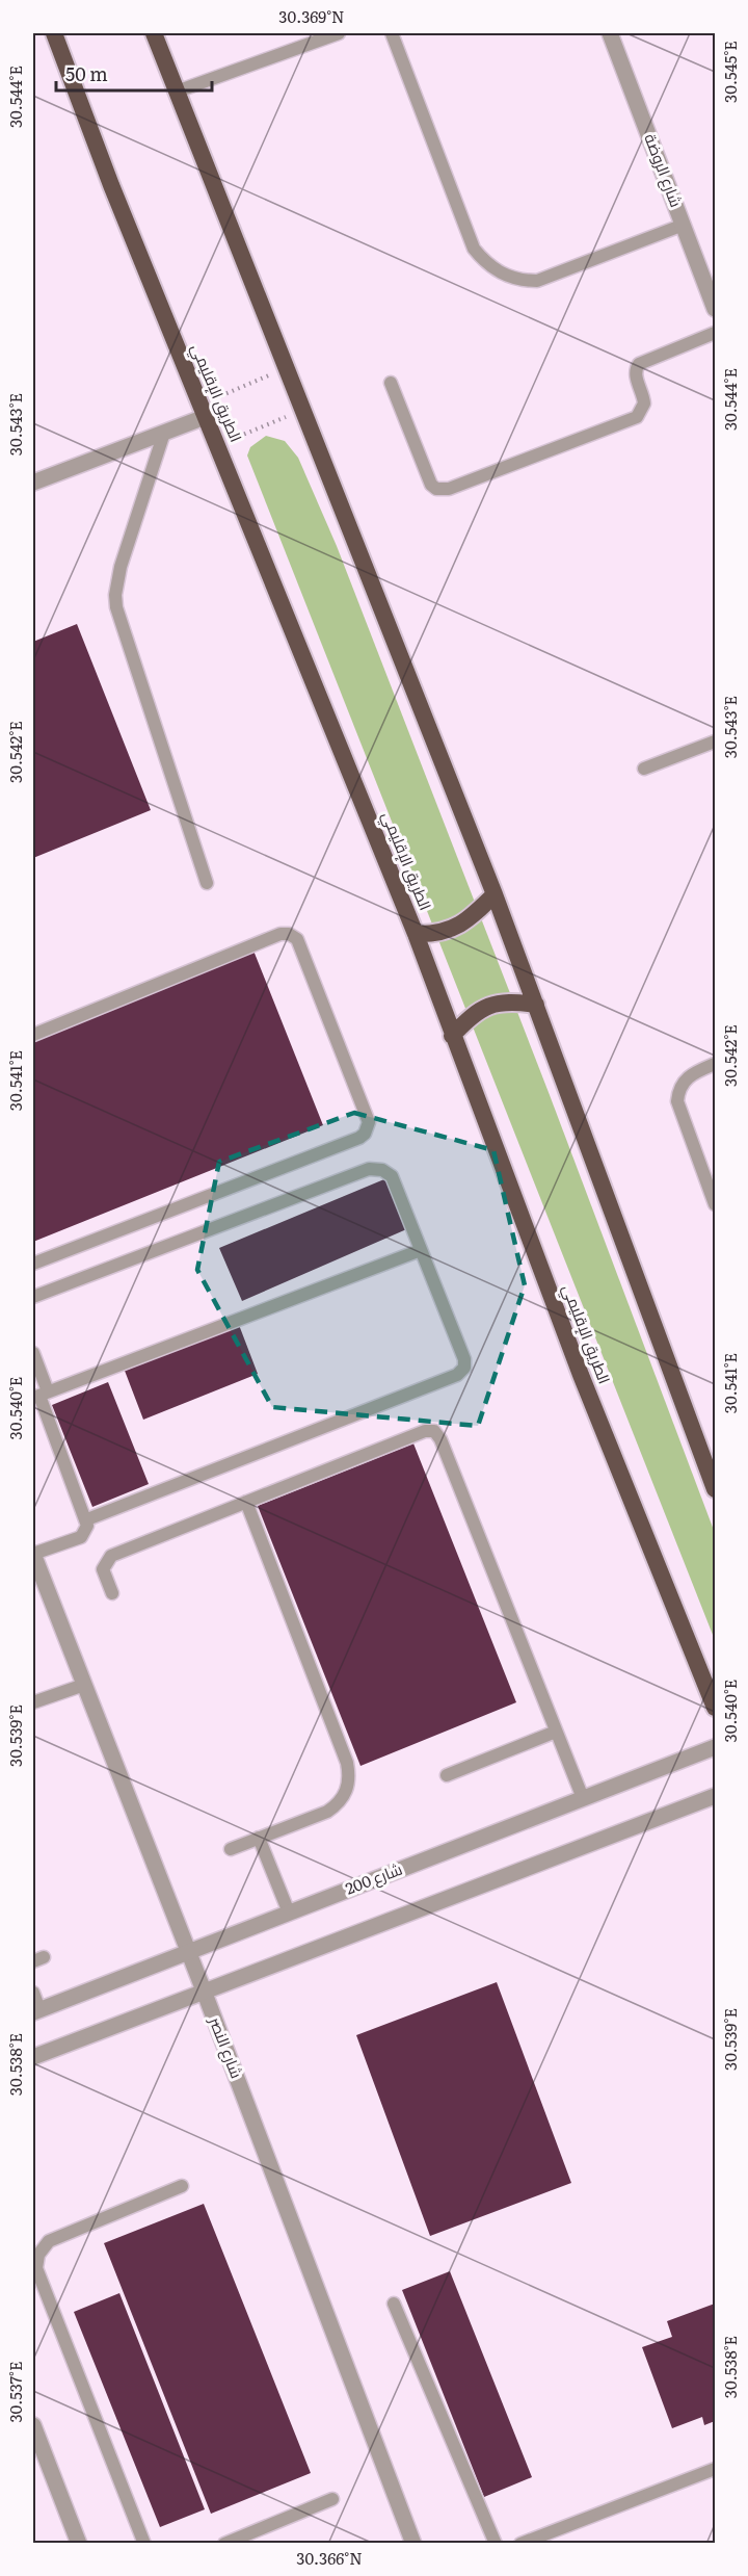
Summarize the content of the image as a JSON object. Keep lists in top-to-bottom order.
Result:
{
  "streets": {
    "highway": ["الطريق الإقليمي"],
    "street": ["شارع الروضة", "شارع 200", "شارع النصر"]
  },
  "crossings": [
    ["شارع 200", "شارع النصر"]
  ],
  "scale_bar": "50 m",
  "coordinates": [
    "30.369°N",
    "30.545°E",
    "30.544°E",
    "30.543°E",
    "30.542°E",
    "30.541°E",
    "30.540°E",
    "30.539°E",
    "30.538°E",
    "30.537°E",
    "30.366°N"
  ]
}
